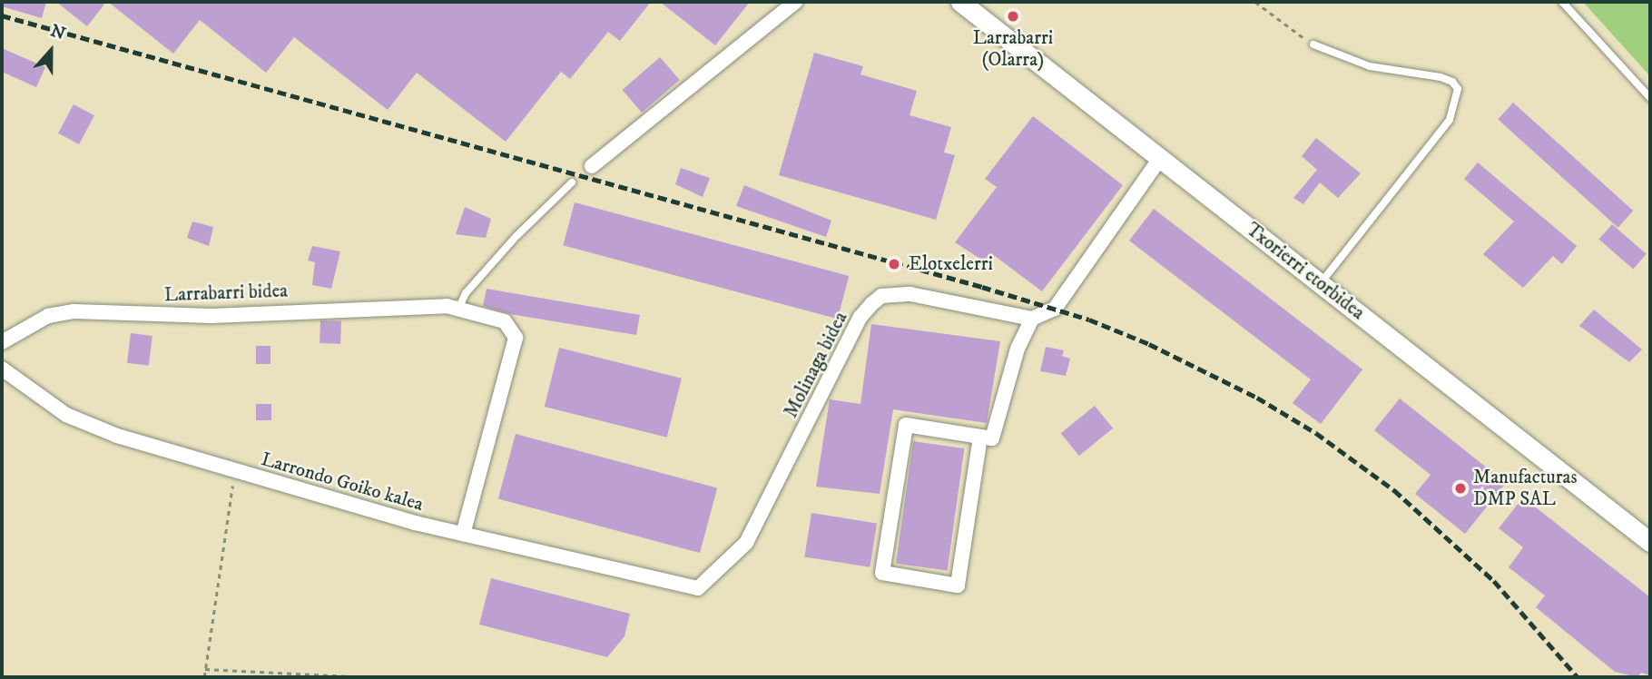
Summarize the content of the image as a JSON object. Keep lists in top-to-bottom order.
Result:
{
  "streets": {
    "street": [
      "Txorierri etorbidea",
      "Larrabarri bidea",
      "Molinaga bidea",
      "Larrondo Goiko kalea"
    ]
  },
  "crossings": [
    ["Larrabarri bidea", "Larrondo Goiko kalea"],
    ["Molinaga bidea", "Larrondo Goiko kalea"]
  ],
  "places": ["Larrabarri (Olarra)", "Elotxelerri", "Manufacturas DMP SAL"],
  "north": "top"
}
